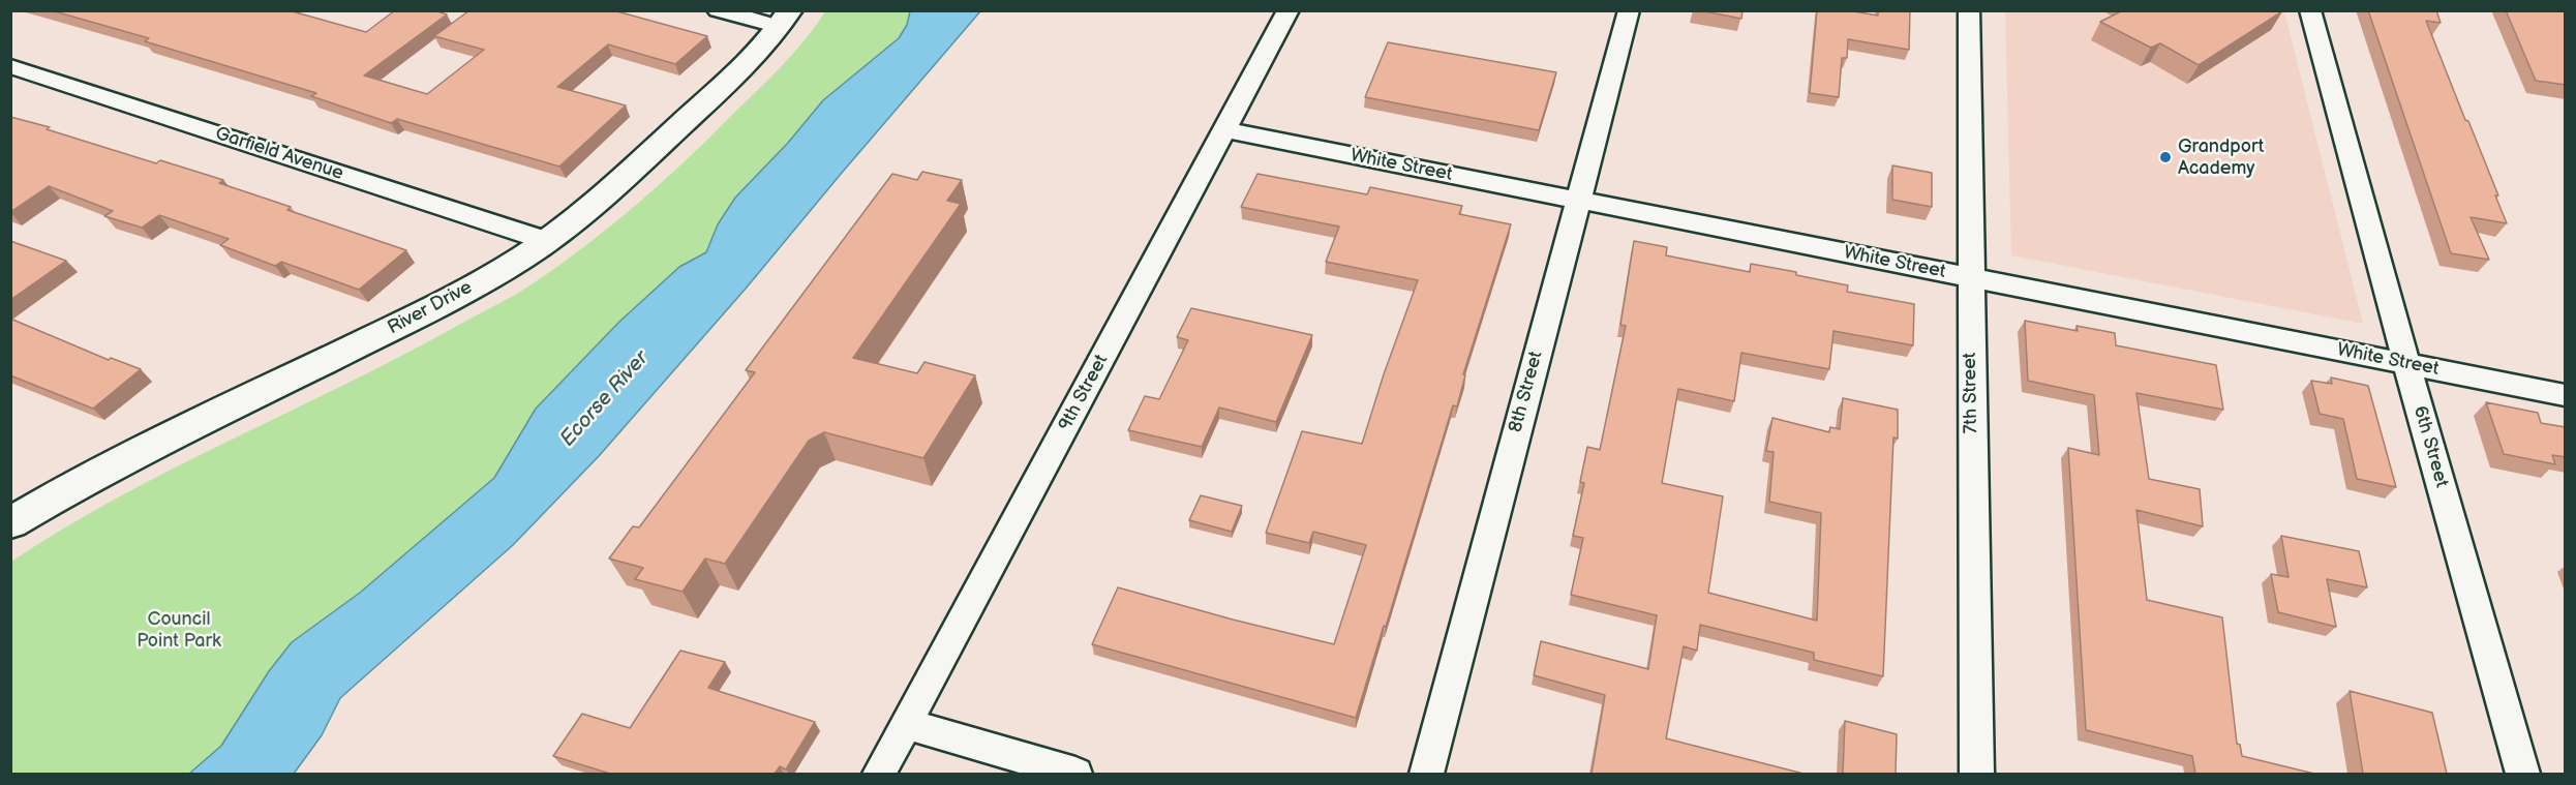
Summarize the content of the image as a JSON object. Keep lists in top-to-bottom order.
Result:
{
  "streets": {
    "street": [
      "Garfield Avenue",
      "White Street",
      "River Drive",
      "8th Street",
      "9th Street",
      "7th Street",
      "6th Street"
    ]
  },
  "crossings": [
    ["Garfield Avenue", "River Drive"],
    ["White Street", "8th Street"],
    ["White Street", "9th Street"],
    ["White Street", "7th Street"],
    ["White Street", "6th Street"]
  ],
  "water": ["Ecorse River"],
  "parks": ["Council Point Park"],
  "places": ["Grandport Academy"]
}
